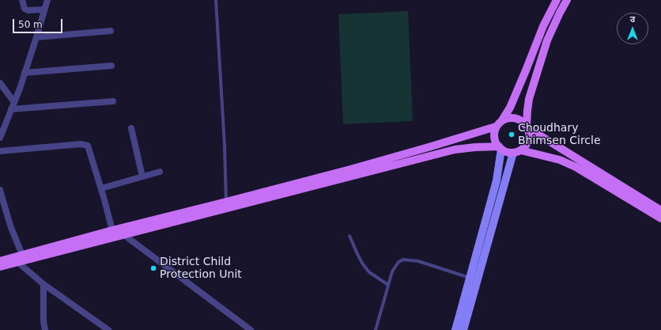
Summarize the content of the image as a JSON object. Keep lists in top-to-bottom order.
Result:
{
  "places": ["Choudhary Bhimsen Circle", "District Child Protection Unit"],
  "scale_bar": "50 m",
  "north": "top"
}
